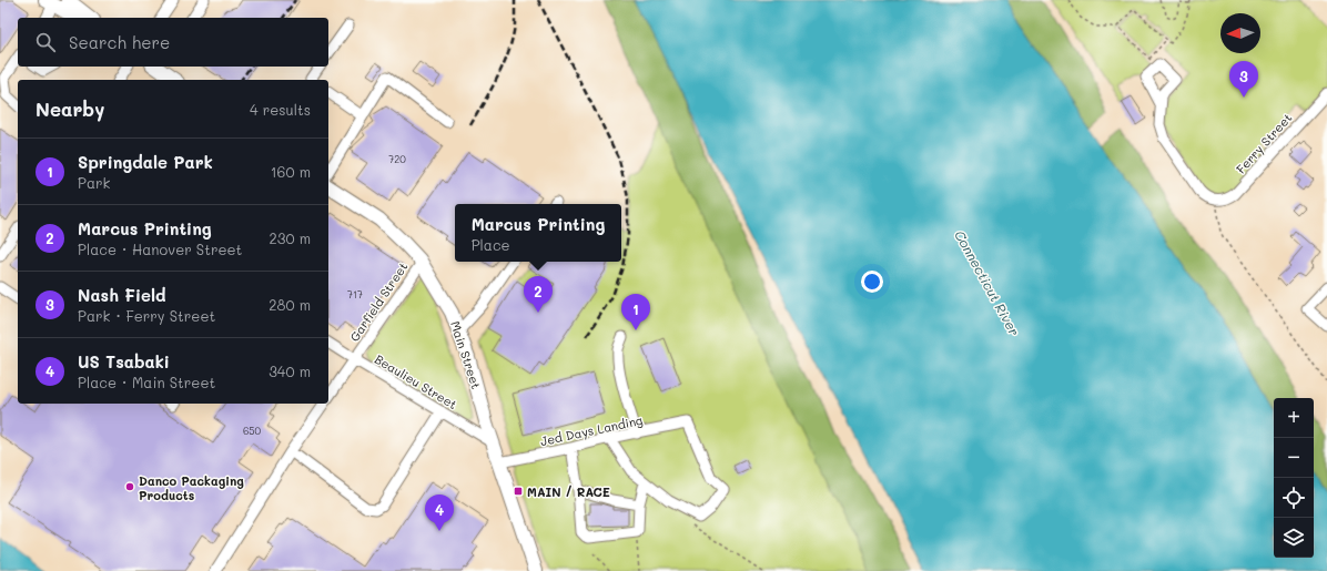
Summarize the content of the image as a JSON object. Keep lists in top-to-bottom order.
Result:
{
  "streets": {
    "main road": ["Main Street"],
    "street": [
      "Ferry Street",
      "Garfield Street",
      "Beaulieu Street",
      "Jed Days Landing"
    ]
  },
  "crossings": [
    ["Garfield Street", "Main Street"],
    ["Garfield Street", "Beaulieu Street"],
    ["Main Street", "Beaulieu Street"],
    ["Main Street", "Jed Days Landing"]
  ],
  "water": ["Connecticut River"],
  "places": {
    "other": ["Danco Packaging Products"],
    "transit": ["MAIN / RACE"]
  },
  "house_numbers": ["720", "717", "650"],
  "north": "left",
  "page": {
    "search": "Search here",
    "pins": [
      "3",
      "2",
      "1",
      "4"
    ],
    "heading": ["Nearby", "4 results"],
    "list": [
      {
        "mark": "1",
        "name": "Springdale Park",
        "note": "Park",
        "value": "160 m"
      },
      {
        "mark": "2",
        "name": "Marcus Printing",
        "note": "Place · Hanover Street",
        "value": "230 m"
      },
      {
        "mark": "3",
        "name": "Nash Field",
        "note": "Park · Ferry Street",
        "value": "280 m"
      },
      {
        "mark": "4",
        "name": "US Tsabaki",
        "note": "Place · Main Street",
        "value": "340 m"
      }
    ],
    "popup": ["Marcus Printing", "Place"],
    "map_buttons": ["+", "−"]
  }
}
